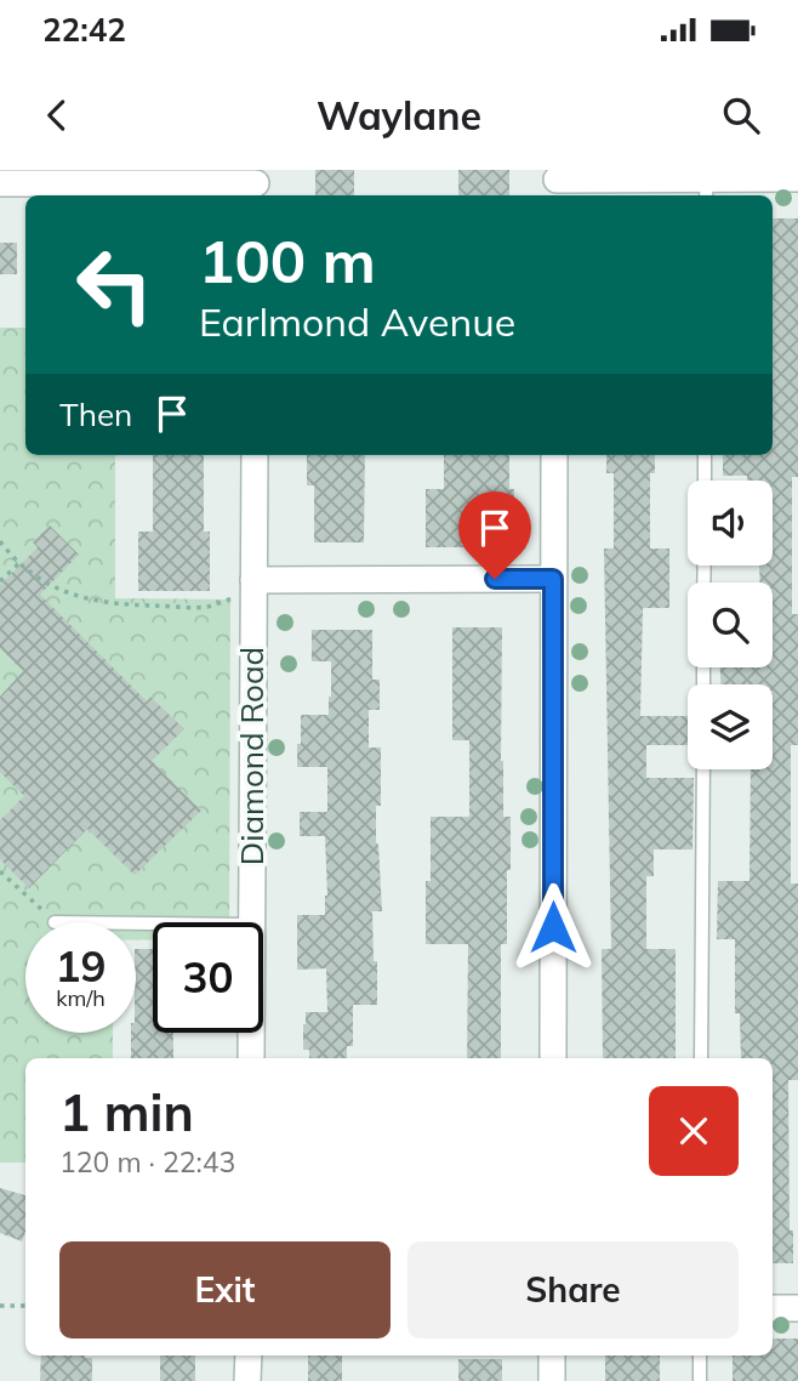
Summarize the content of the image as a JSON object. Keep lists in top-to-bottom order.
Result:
{
  "streets": {
    "street": ["Diamond Road"]
  },
  "page": {
    "status": "22:42",
    "header": "Waylane",
    "turn": ["100 m", "Earlmond Avenue"],
    "then": "Then",
    "speed": "19 km/h",
    "limit": "30",
    "heading": ["1 min", "120 m · 22:43"],
    "buttons": ["Exit", "Share"]
  }
}
